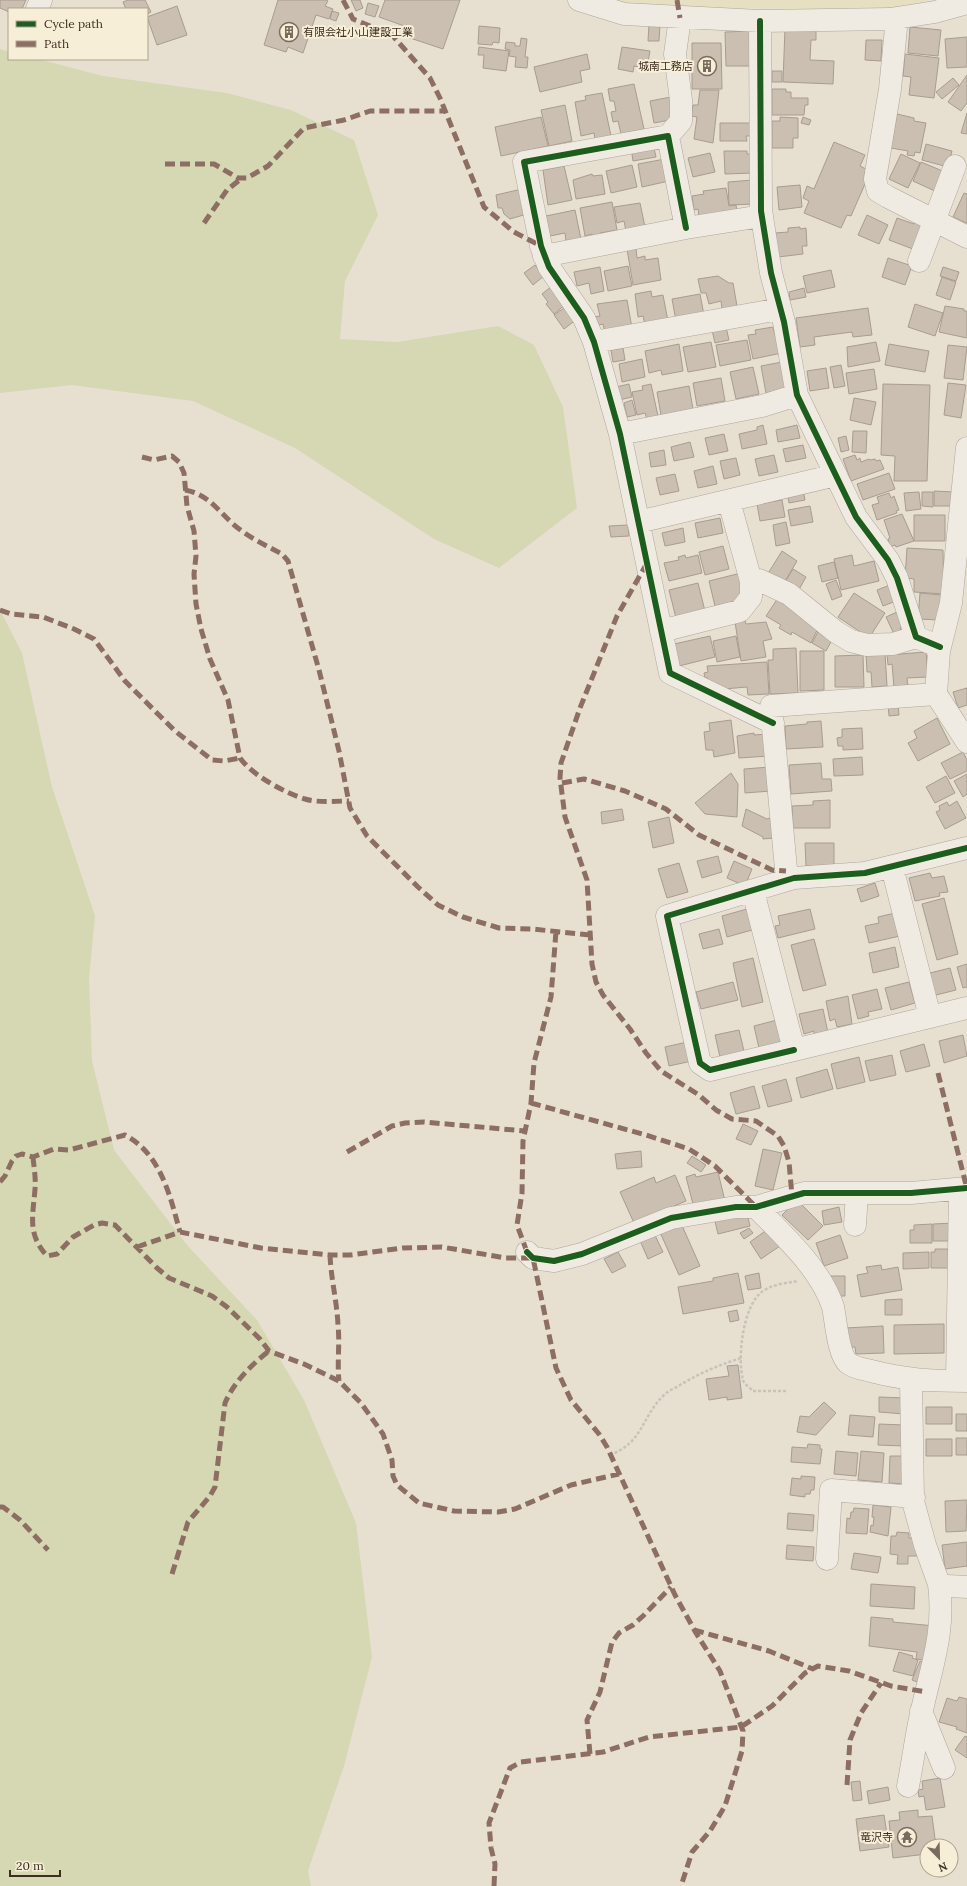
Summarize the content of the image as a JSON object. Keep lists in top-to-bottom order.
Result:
{
  "places": {
    "building": ["有限会社小山建設工業", "城南工務店"],
    "temple": ["竜沢寺"]
  },
  "legend": ["Cycle path", "Path"],
  "scale_bar": "20 m",
  "north": "bottom right"
}
